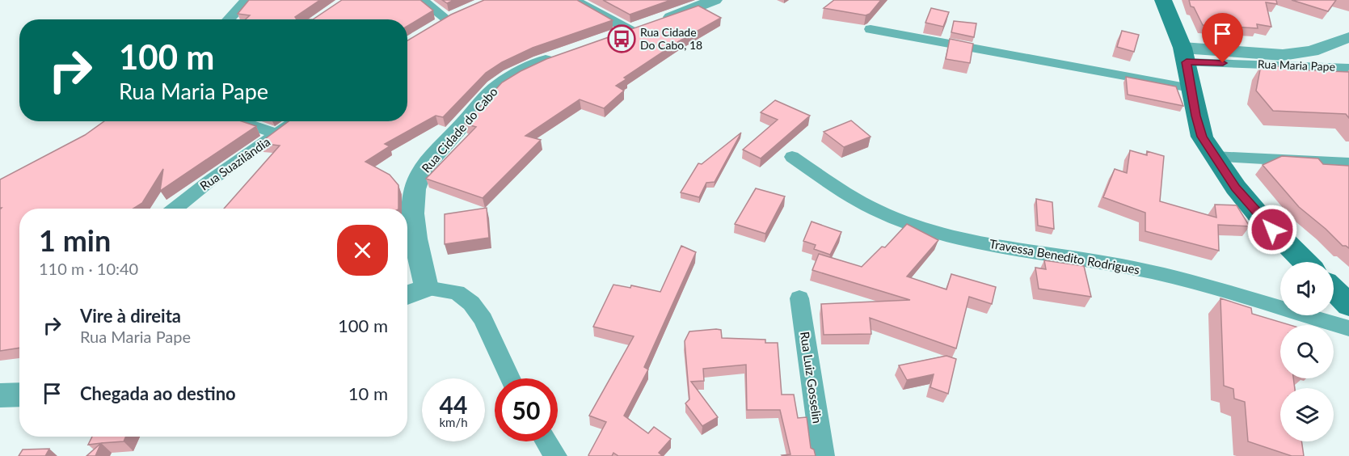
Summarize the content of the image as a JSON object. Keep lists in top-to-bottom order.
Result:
{
  "streets": {
    "street": [
      "Rua Maria Pape",
      "Rua Cidade do Cabo",
      "Rua Suazilândia",
      "Travessa Benedito Rodrigues",
      "Rua Luiz Gosselin"
    ]
  },
  "places": {
    "bus stop": ["Rua Cidade Do Cabo, 18"]
  },
  "page": {
    "turn": ["100 m", "Rua Maria Pape"],
    "heading": ["1 min", "110 m · 10:40"],
    "list": [
      {
        "name": "Vire à direita",
        "note": "Rua Maria Pape",
        "value": "100 m"
      },
      {
        "name": "Chegada ao destino",
        "value": "10 m"
      }
    ],
    "speed": "44 km/h",
    "limit": "50"
  }
}
